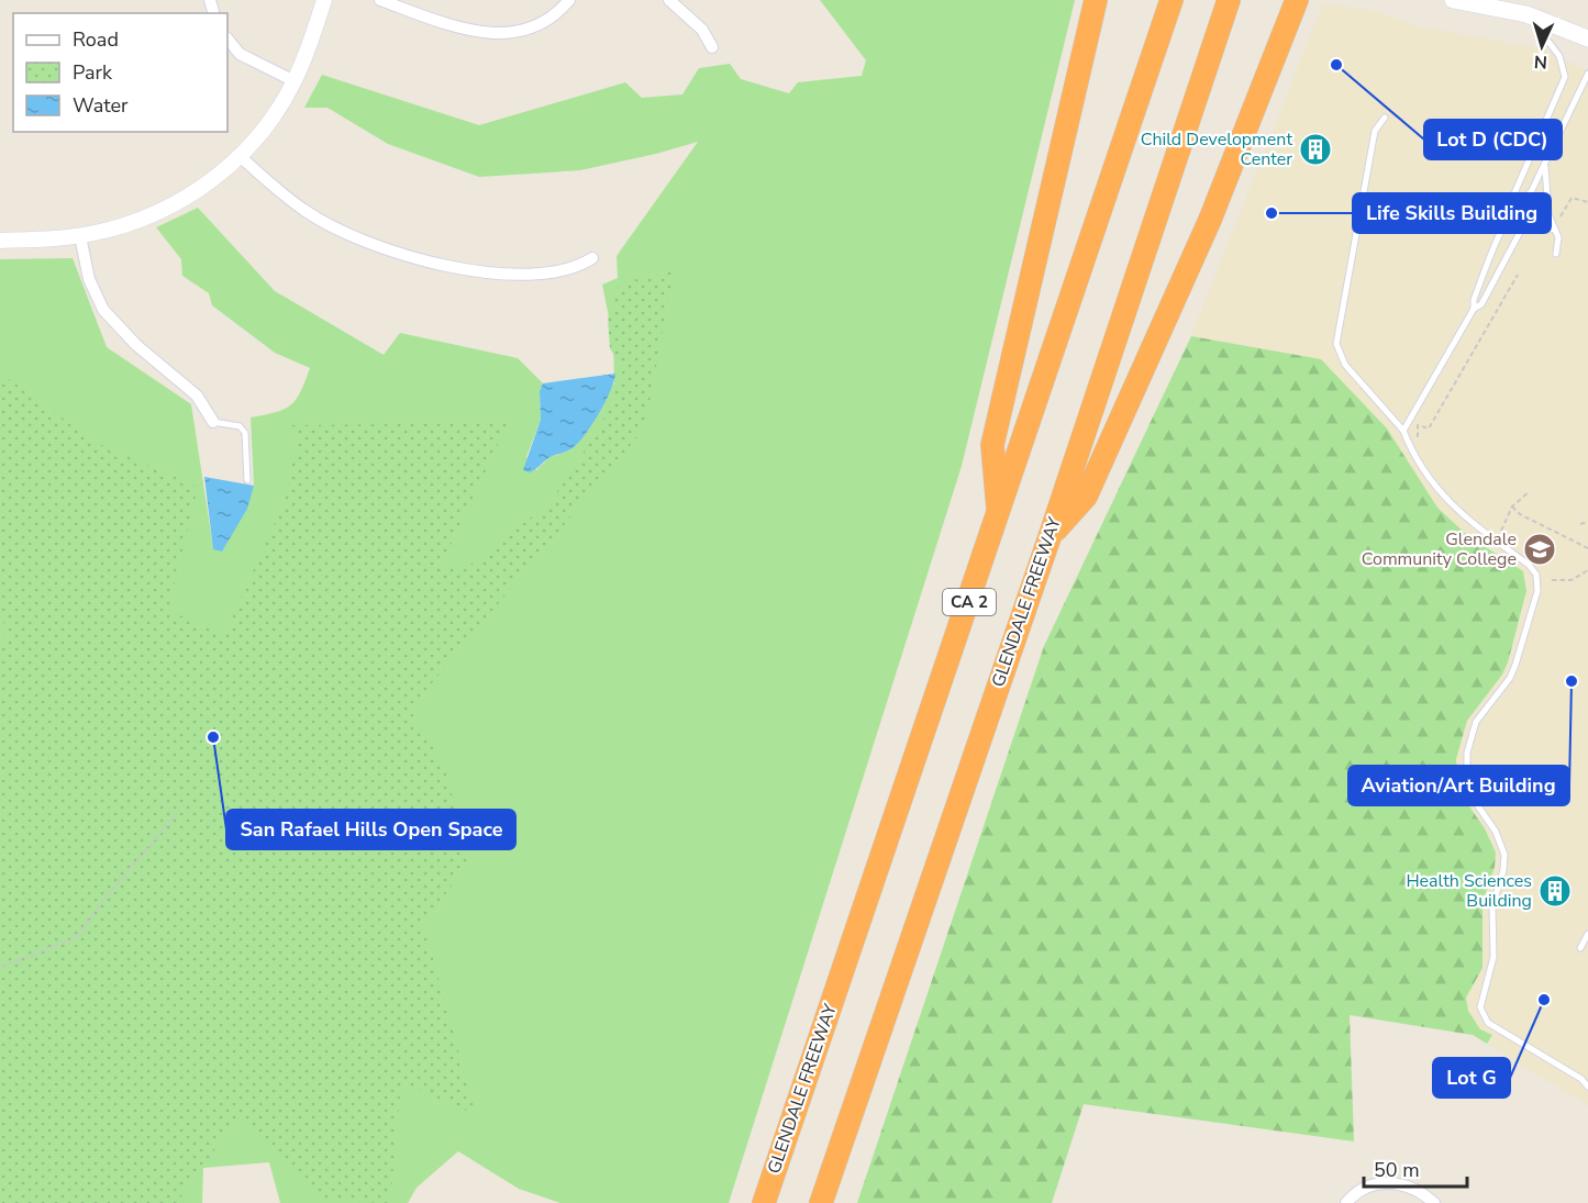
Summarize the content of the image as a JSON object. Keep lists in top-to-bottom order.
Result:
{
  "streets": {
    "highway": ["CA 2", "GLENDALE FREEWAY"]
  },
  "places": {
    "other": [
      "Lot D (CDC)",
      "Life Skills Building",
      "Aviation/Art Building",
      "San Rafael Hills Open Space",
      "Lot G"
    ],
    "building": ["Child Development Center", "Health Sciences Building"],
    "school or university": ["Glendale Community College"]
  },
  "legend": ["Road", "Park", "Water"],
  "scale_bar": "50 m",
  "north": "bottom"
}
